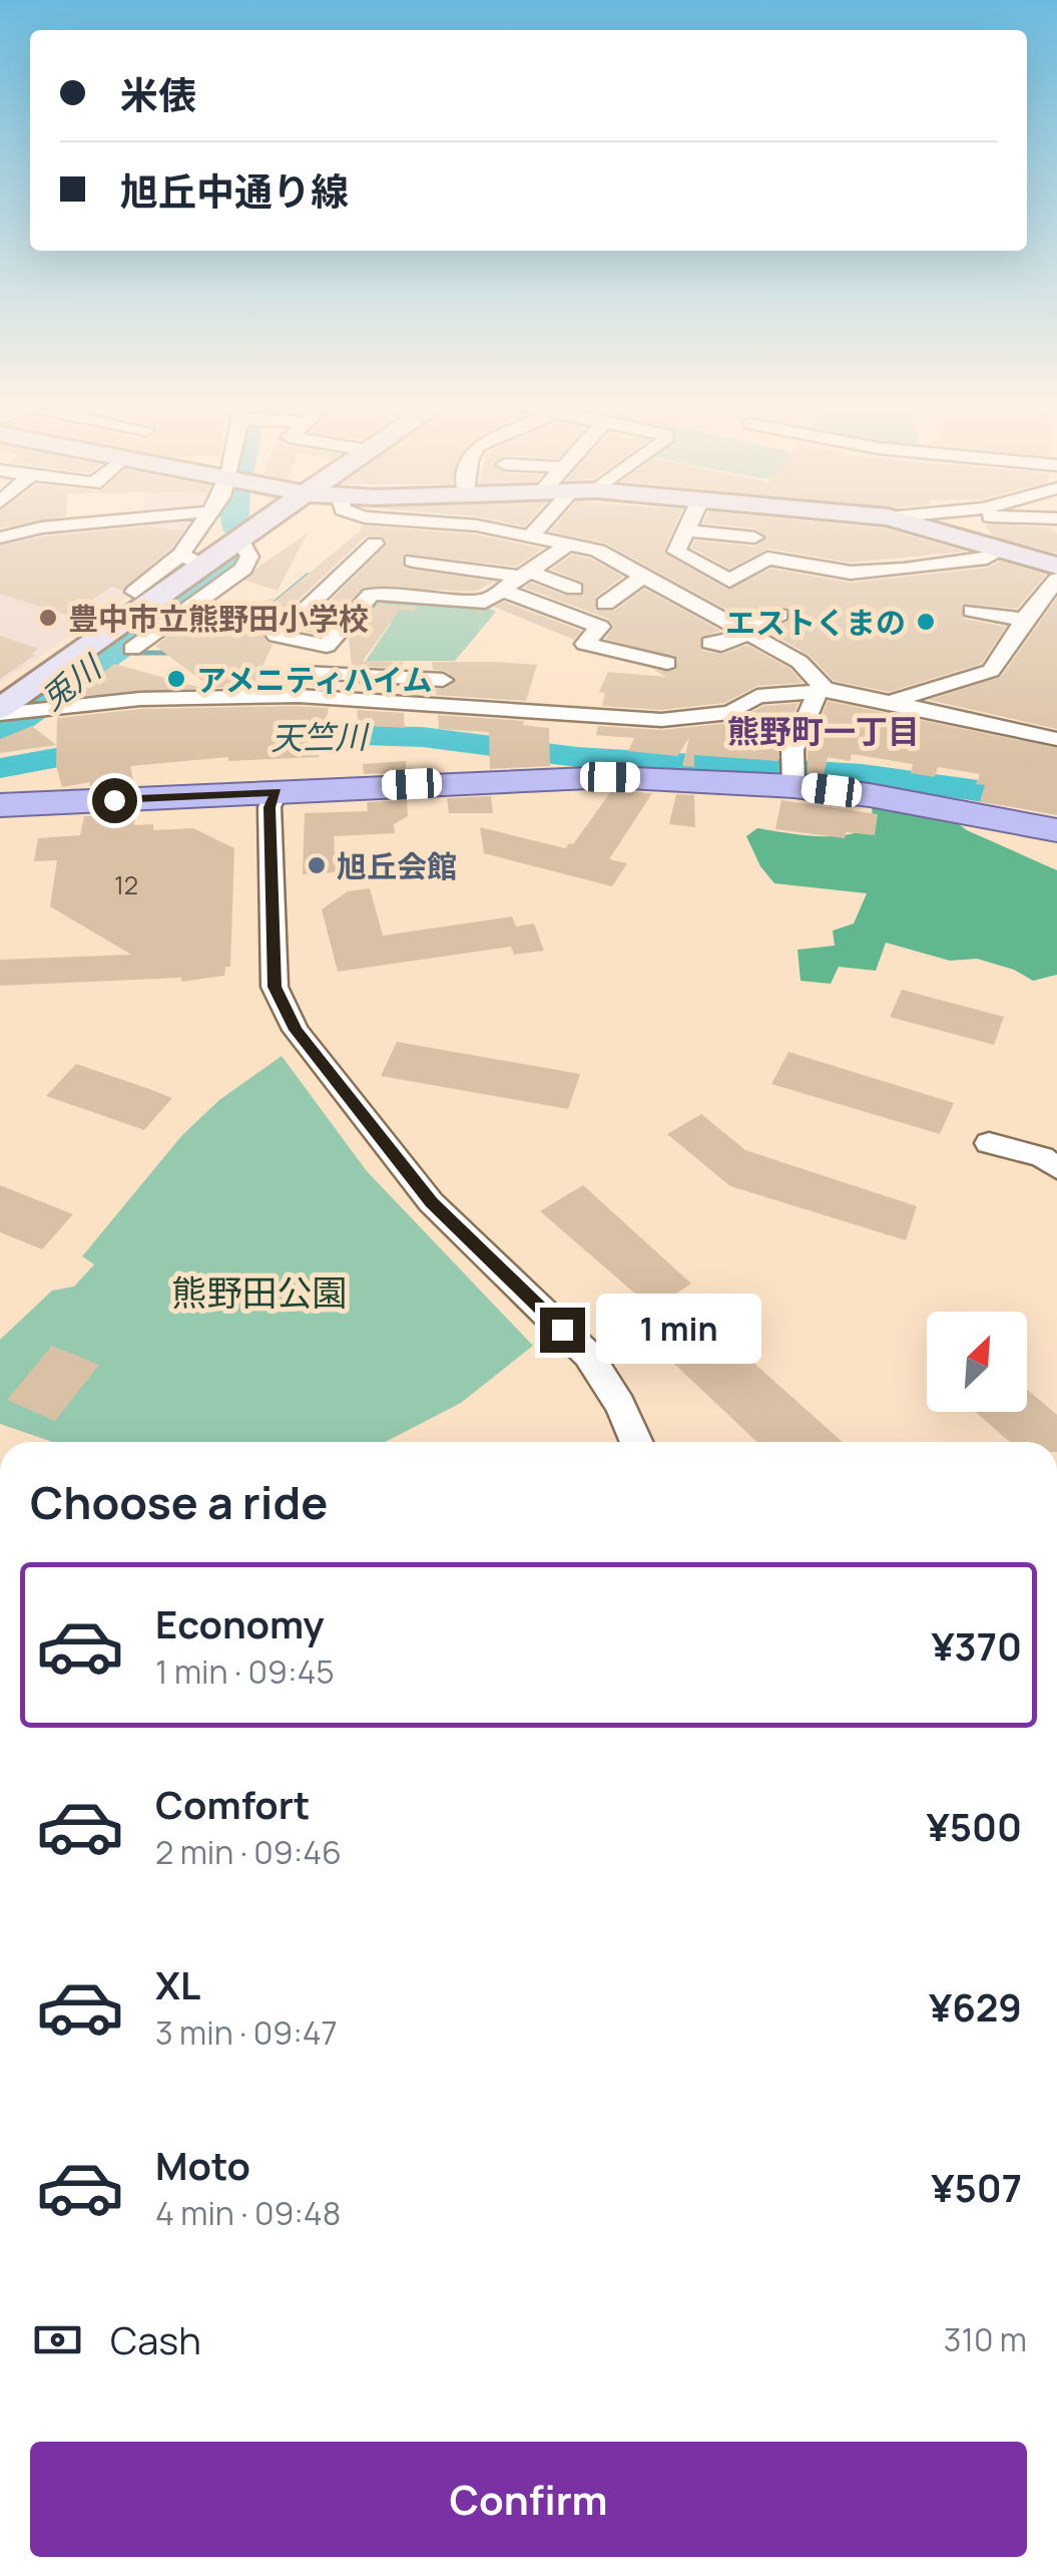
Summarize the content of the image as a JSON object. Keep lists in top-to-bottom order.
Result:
{
  "districts": ["熊野町一丁目"],
  "water": ["兎川", "天竺川"],
  "parks": ["熊野田公園"],
  "places": [
    "豊中市立熊野田小学校",
    "エストくまの",
    "アメニティハイム",
    "旭丘会館"
  ],
  "house_numbers": ["12"],
  "north": "top right",
  "page": {
    "banner": ["米俵", "旭丘中通り線"],
    "bubble": "1 min",
    "heading": "Choose a ride",
    "list": [
      {
        "name": "Economy",
        "note": "1 min · 09:45",
        "value": "¥370"
      },
      {
        "name": "Comfort",
        "note": "2 min · 09:46",
        "value": "¥500"
      },
      {
        "name": "XL",
        "note": "3 min · 09:47",
        "value": "¥629"
      },
      {
        "name": "Moto",
        "note": "4 min · 09:48",
        "value": "¥507"
      }
    ],
    "pay": ["Cash", "310 m"],
    "buttons": "Confirm"
  }
}
